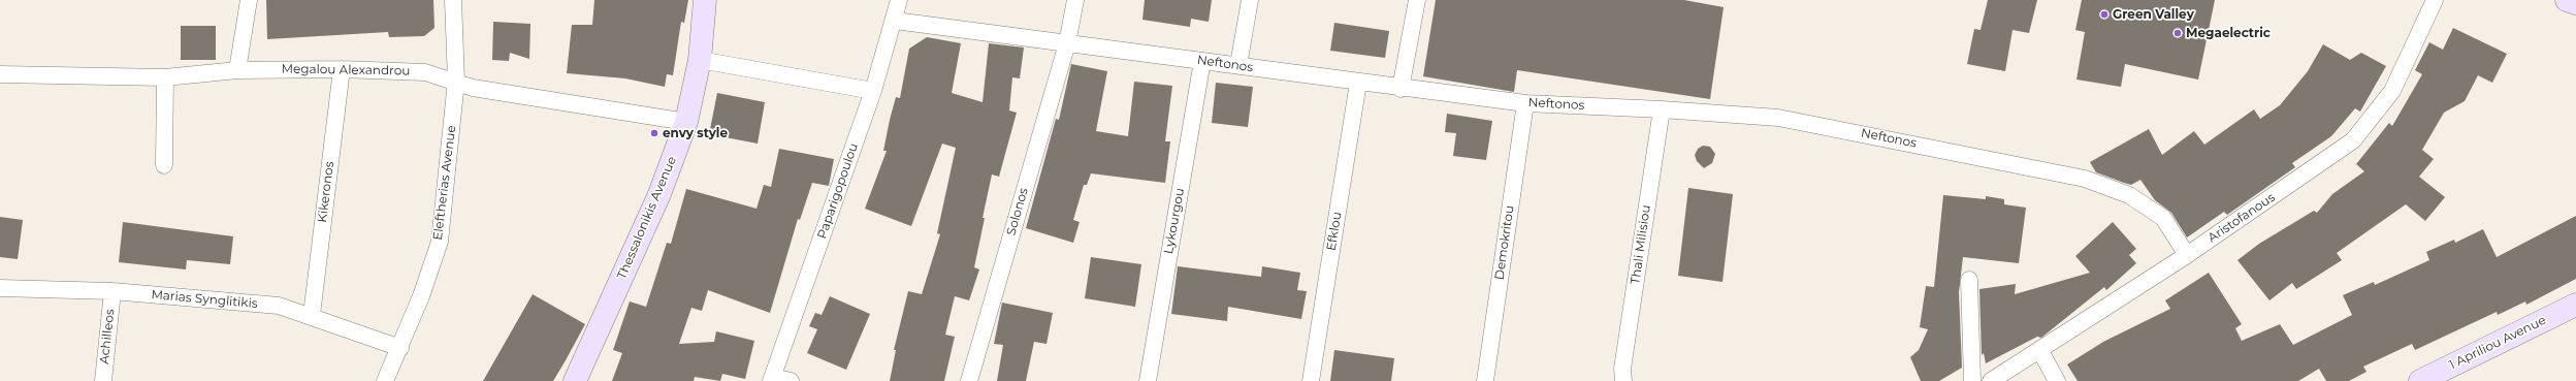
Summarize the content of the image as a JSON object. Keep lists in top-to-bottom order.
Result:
{
  "streets": {
    "street": [
      "Neftonos",
      "Megalou Alexandrou",
      "Eleftherias Avenue",
      "Paparigopoulou",
      "Kikeronos",
      "Solonos",
      "Thessalonikis Avenue",
      "Aristofanous",
      "Lykourgou",
      "Efklou",
      "Demokritou",
      "Thali Milisiou",
      "Marias Synglitikis",
      "Achilleos",
      "1 Apriliou Avenue"
    ]
  },
  "crossings": [
    ["Neftonos", "Paparigopoulou"],
    ["Neftonos", "Solonos"],
    ["Neftonos", "Aristofanous"],
    ["Neftonos", "Lykourgou"],
    ["Neftonos", "Efklou"],
    ["Neftonos", "Demokritou"],
    ["Neftonos", "Thali Milisiou"],
    ["Megalou Alexandrou", "Eleftherias Avenue"],
    ["Megalou Alexandrou", "Kikeronos"],
    ["Megalou Alexandrou", "Thessalonikis Avenue"],
    ["Eleftherias Avenue", "Marias Synglitikis"],
    ["Kikeronos", "Marias Synglitikis"],
    ["Marias Synglitikis", "Achilleos"]
  ],
  "places": ["Green Valley", "Megaelectric", "envy style"]
}
